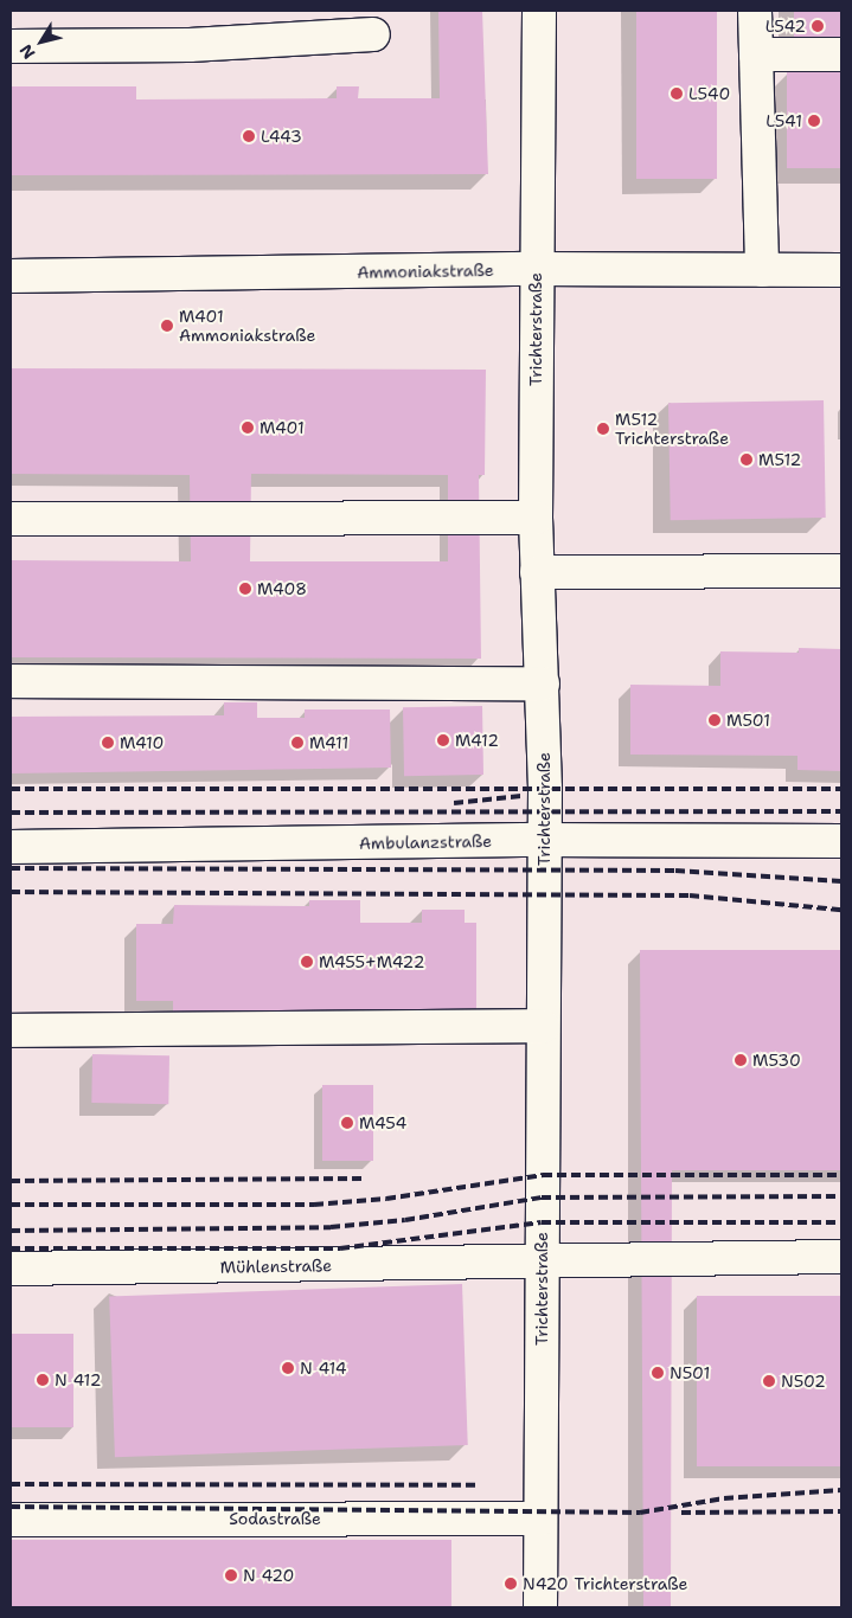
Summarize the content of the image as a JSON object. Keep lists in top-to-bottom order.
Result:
{
  "streets": {
    "street": [
      "Ammoniakstraße",
      "Trichterstraße",
      "Ambulanzstraße",
      "Mühlenstraße",
      "Sodastraße"
    ]
  },
  "crossings": [
    ["Ammoniakstraße", "Trichterstraße"],
    ["Trichterstraße", "Ambulanzstraße"],
    ["Trichterstraße", "Mühlenstraße"],
    ["Trichterstraße", "Sodastraße"]
  ],
  "places": [
    "L542",
    "L540",
    "L541",
    "L443",
    "M401 Ammoniakstraße",
    "M401",
    "M512 Trichterstraße",
    "M512",
    "M408",
    "M501",
    "M412",
    "M410",
    "M411",
    "M455+M422",
    "M530",
    "M454",
    "N 414",
    "N501",
    "N 412",
    "N502",
    "N 420",
    "N420 Trichterstraße"
  ],
  "north": "bottom left"
}
